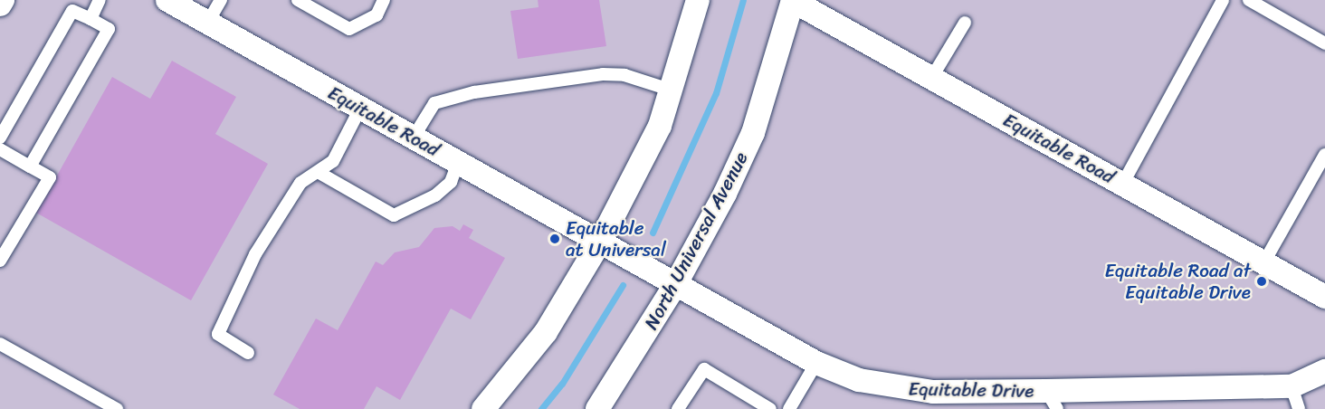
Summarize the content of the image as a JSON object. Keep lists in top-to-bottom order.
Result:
{
  "streets": {
    "street": ["Equitable Road", "North Universal Avenue", "Equitable Drive"]
  },
  "crossings": [
    ["Equitable Road", "North Universal Avenue"],
    ["Equitable Road", "Equitable Drive"],
    ["North Universal Avenue", "Equitable Drive"]
  ],
  "places": ["Equitable at Universal", "Equitable Road at Equitable Drive"]
}
